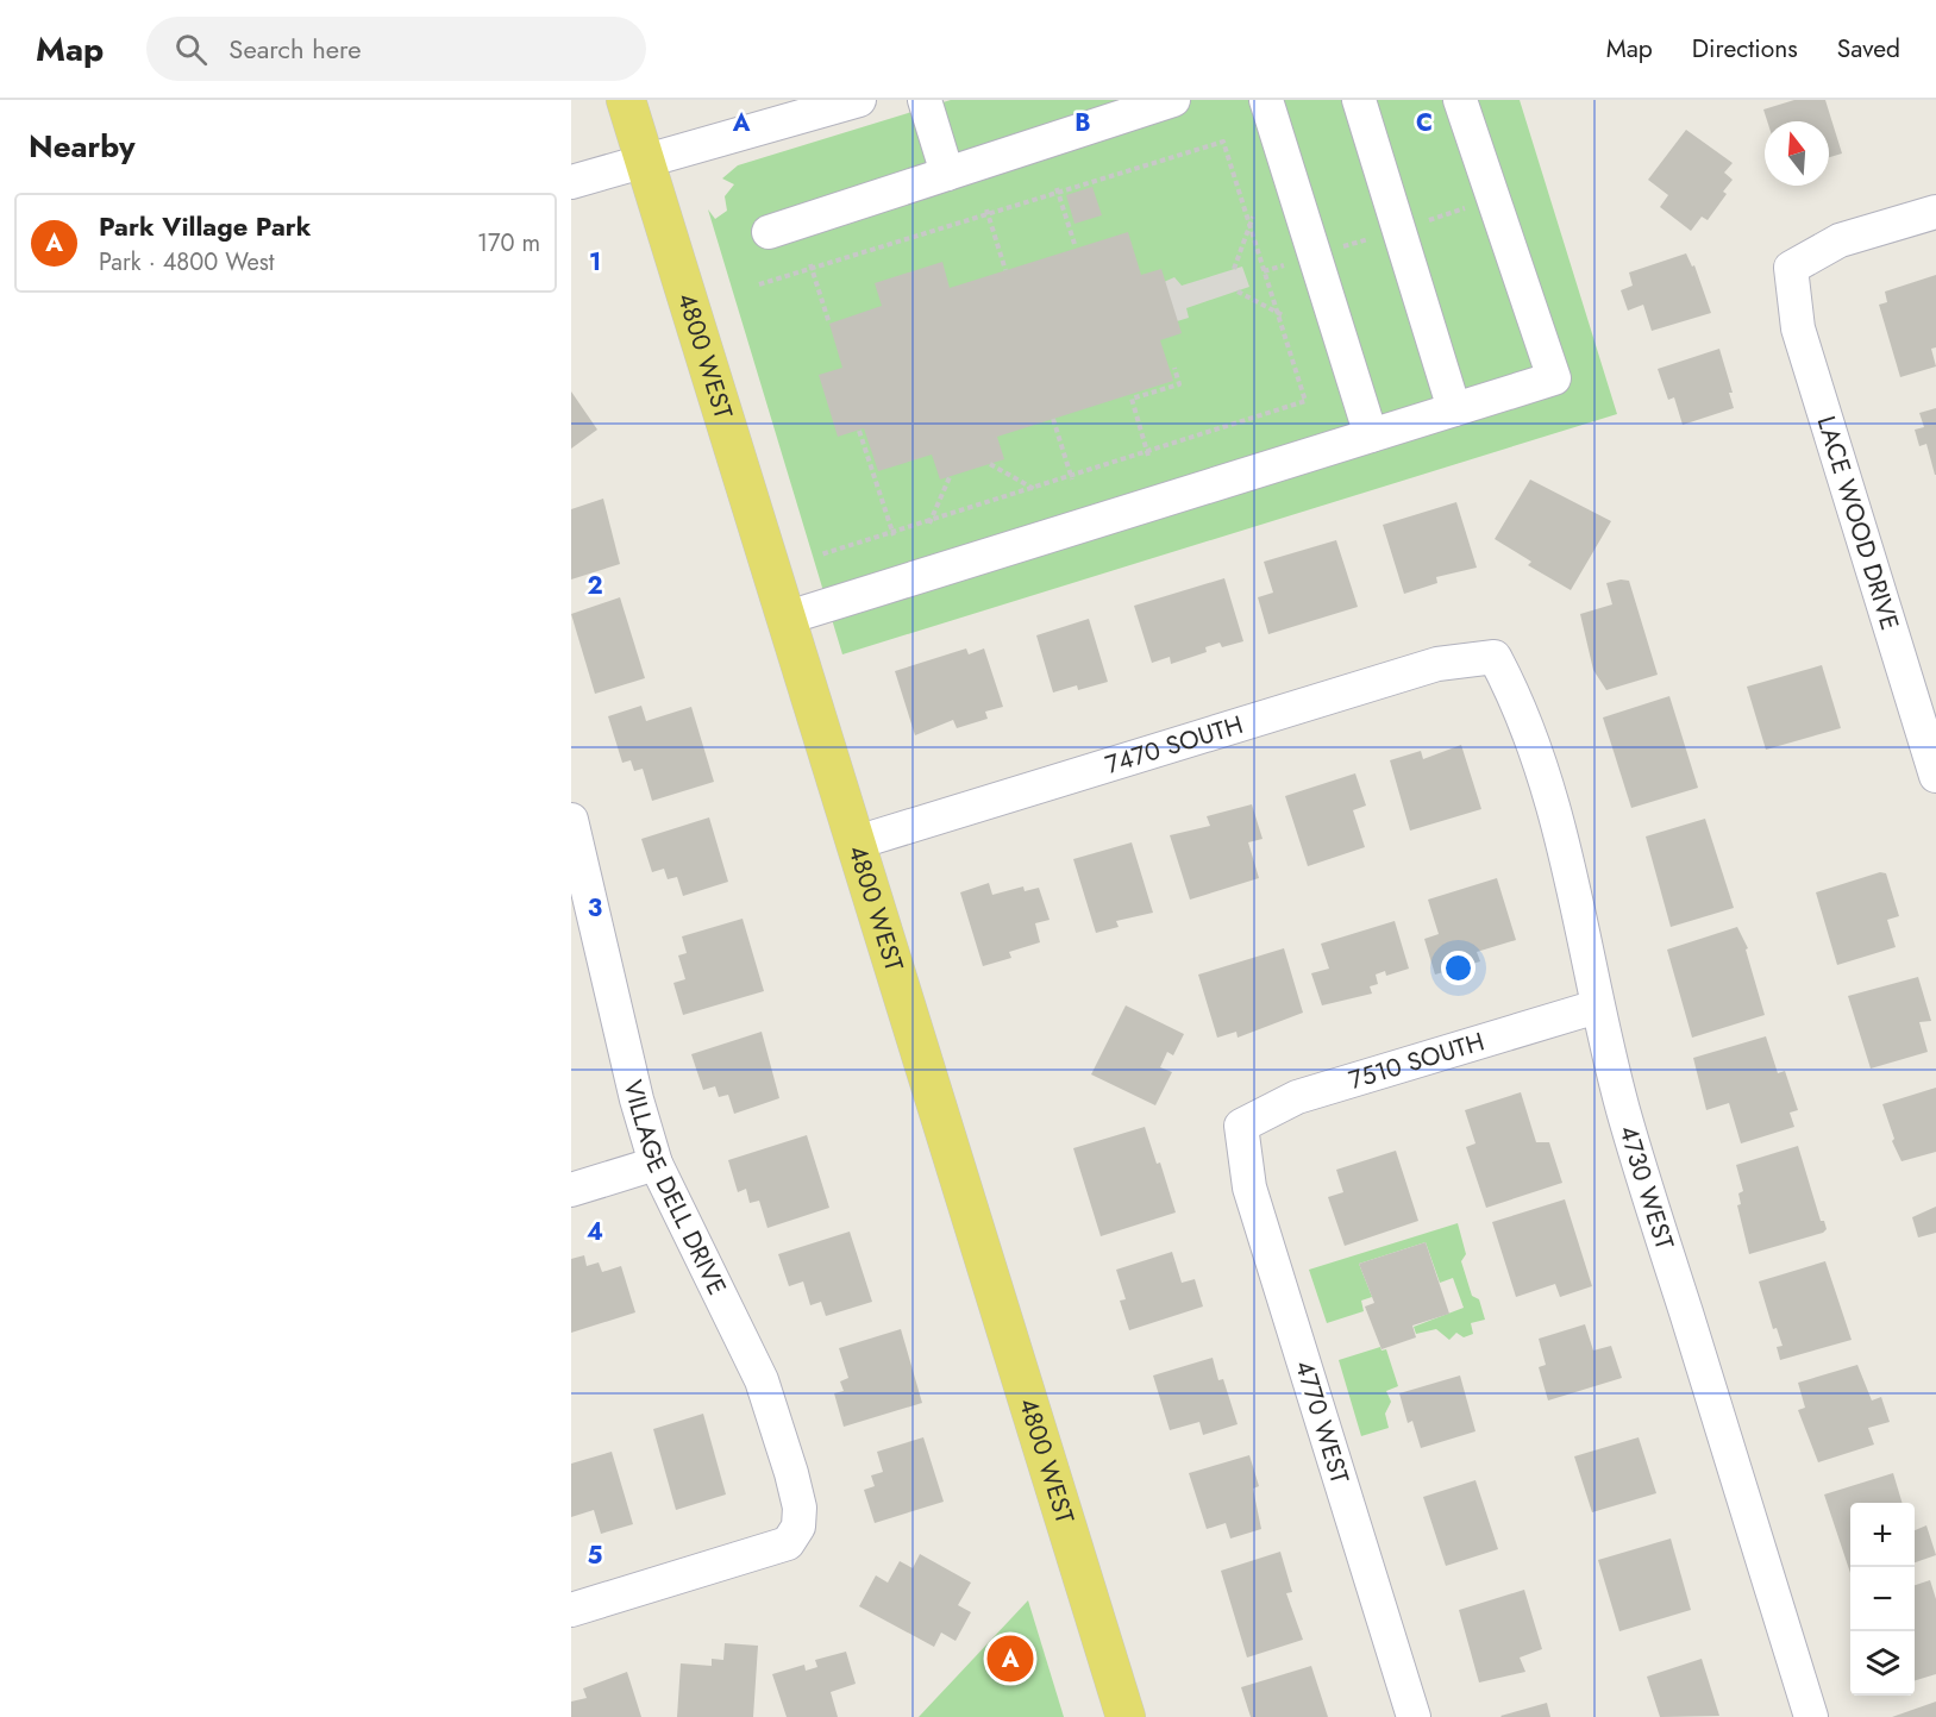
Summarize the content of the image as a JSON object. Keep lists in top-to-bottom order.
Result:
{
  "streets": {
    "main road": ["4800 WEST"],
    "street": [
      "LACE WOOD DRIVE",
      "7470 SOUTH",
      "7510 SOUTH",
      "VILLAGE DELL DRIVE",
      "4730 WEST",
      "4770 WEST"
    ]
  },
  "crossings": [
    ["4800 WEST", "7470 SOUTH"],
    ["7470 SOUTH", "4730 WEST"],
    ["7510 SOUTH", "4730 WEST"],
    ["7510 SOUTH", "4770 WEST"]
  ],
  "north": "top",
  "page": {
    "header": "Map",
    "search": "Search here",
    "nav": ["Map", "Directions", "Saved"],
    "heading": "Nearby",
    "list": [
      {
        "mark": "A",
        "name": "Park Village Park",
        "note": "Park · 4800 West",
        "value": "170 m"
      }
    ],
    "map_buttons": ["+", "−"],
    "pins": "A"
  },
  "grid": {
    "columns": ["A", "B", "C"],
    "rows": [
      "1",
      "2",
      "3",
      "4",
      "5"
    ]
  }
}
